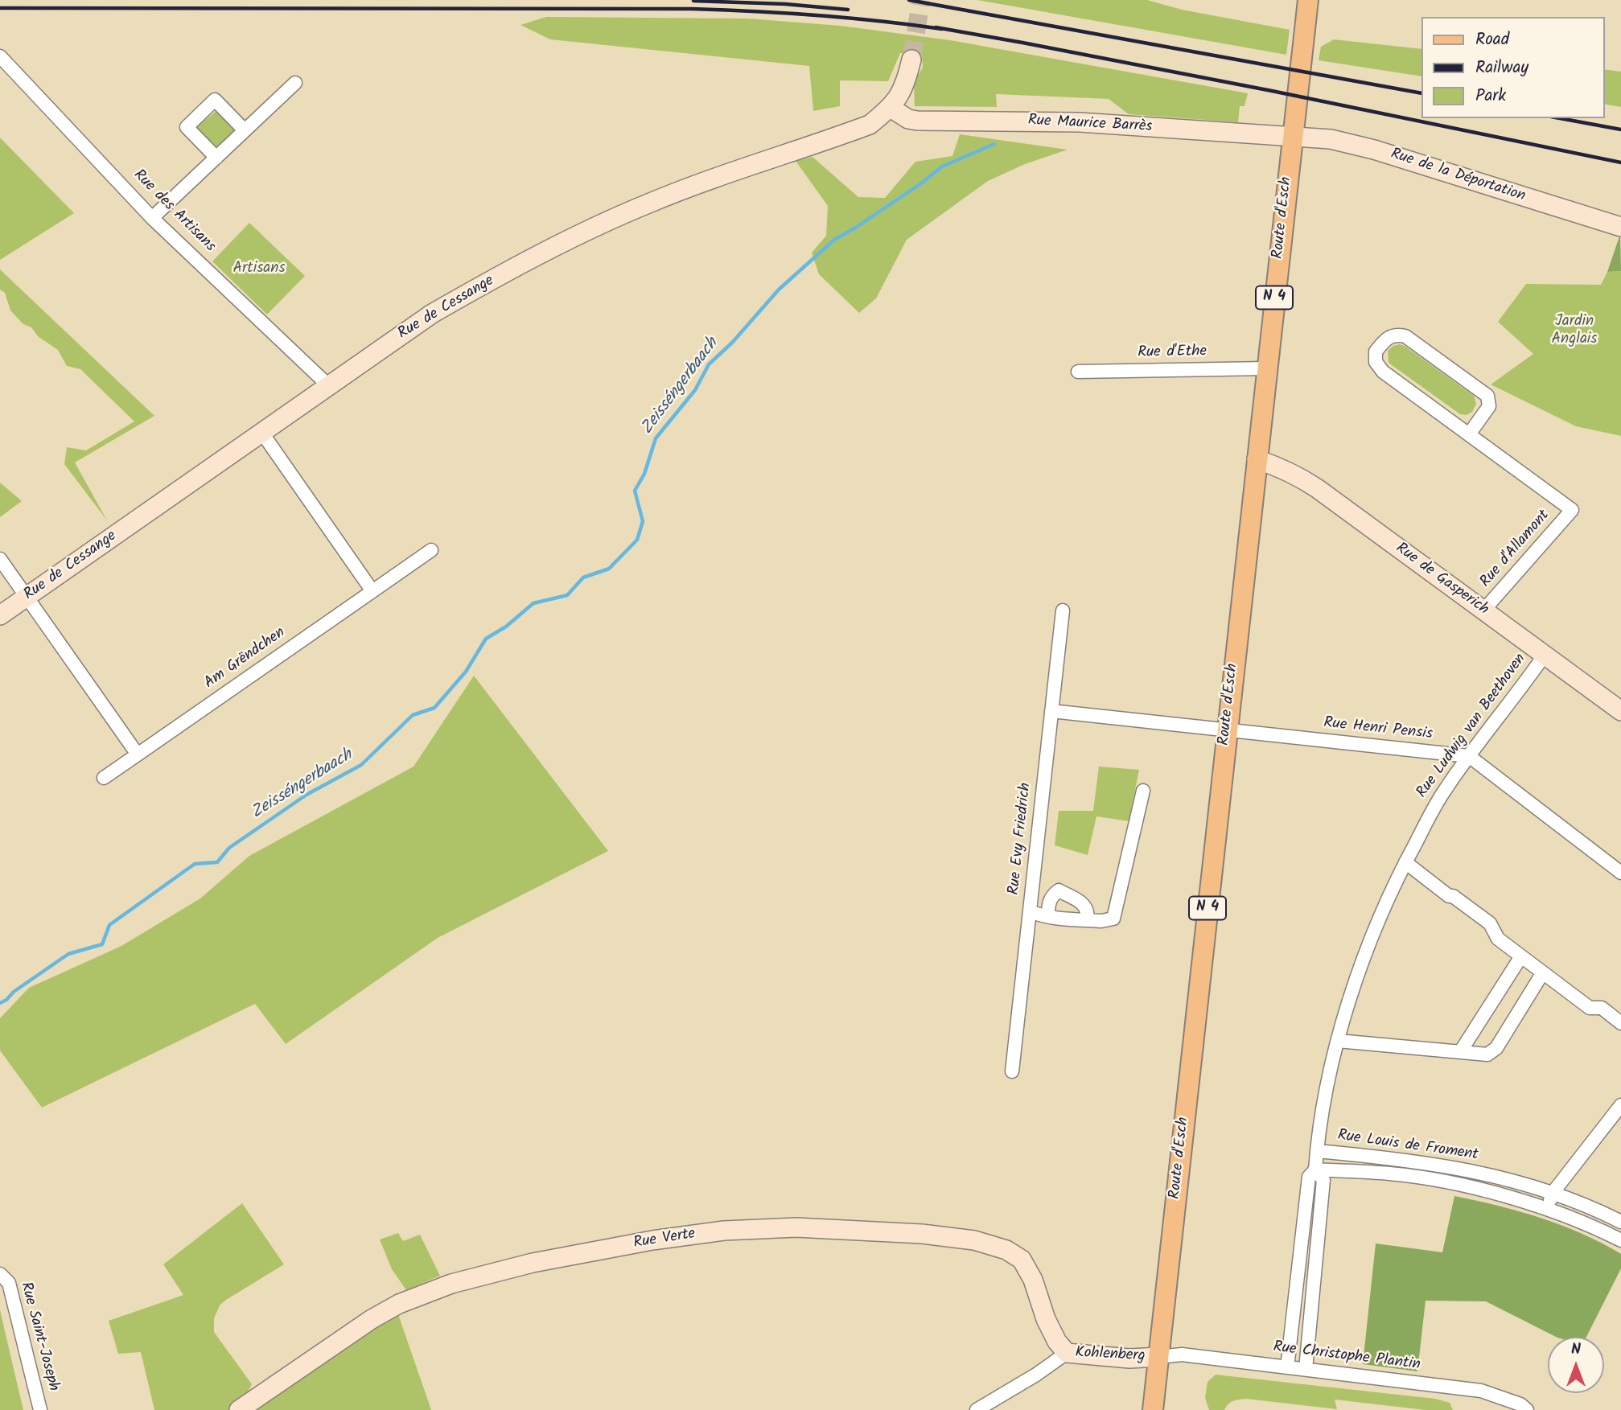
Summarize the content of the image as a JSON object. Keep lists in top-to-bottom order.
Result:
{
  "streets": {
    "main road": ["Route d'Esch", "N 4"],
    "street": [
      "Rue Maurice Barrès",
      "Rue de la Déportation",
      "Rue des Artisans",
      "Rue de Cessange",
      "Rue d'Ethe",
      "Rue d'Allamont",
      "Rue de Gasperich",
      "Am Grëndchen",
      "Rue Ludwig van Beethoven",
      "Rue Henri Pensis",
      "Rue Evy Friedrich",
      "Rue Louis de Froment",
      "Rue Verte",
      "Rue Saint-Joseph",
      "Kohlenberg",
      "Rue Christophe Plantin"
    ]
  },
  "crossings": [
    ["Rue Maurice Barrès", "Rue de la Déportation"],
    ["Rue Maurice Barrès", "Route d'Esch"],
    ["Rue Maurice Barrès", "Rue de Cessange"],
    ["Rue de la Déportation", "Route d'Esch"],
    ["Rue des Artisans", "Rue de Cessange"],
    ["Route d'Esch", "Rue d'Ethe"],
    ["Route d'Esch", "Rue de Gasperich"],
    ["Route d'Esch", "Rue Henri Pensis"],
    ["Route d'Esch", "Kohlenberg"],
    ["Route d'Esch", "Rue Christophe Plantin"],
    ["Rue d'Allamont", "Rue de Gasperich"],
    ["Rue de Gasperich", "Rue Ludwig van Beethoven"],
    ["Rue Ludwig van Beethoven", "Rue Henri Pensis"],
    ["Rue Ludwig van Beethoven", "Rue Louis de Froment"],
    ["Rue Ludwig van Beethoven", "Rue Christophe Plantin"],
    ["Rue Henri Pensis", "Rue Evy Friedrich"],
    ["Rue Verte", "Kohlenberg"],
    ["Kohlenberg", "Rue Christophe Plantin"]
  ],
  "water": ["Zeisséngerbaach"],
  "parks": ["Artisans", "Jardin Anglais"],
  "legend": ["Road", "Railway", "Park"],
  "north": "top"
}
